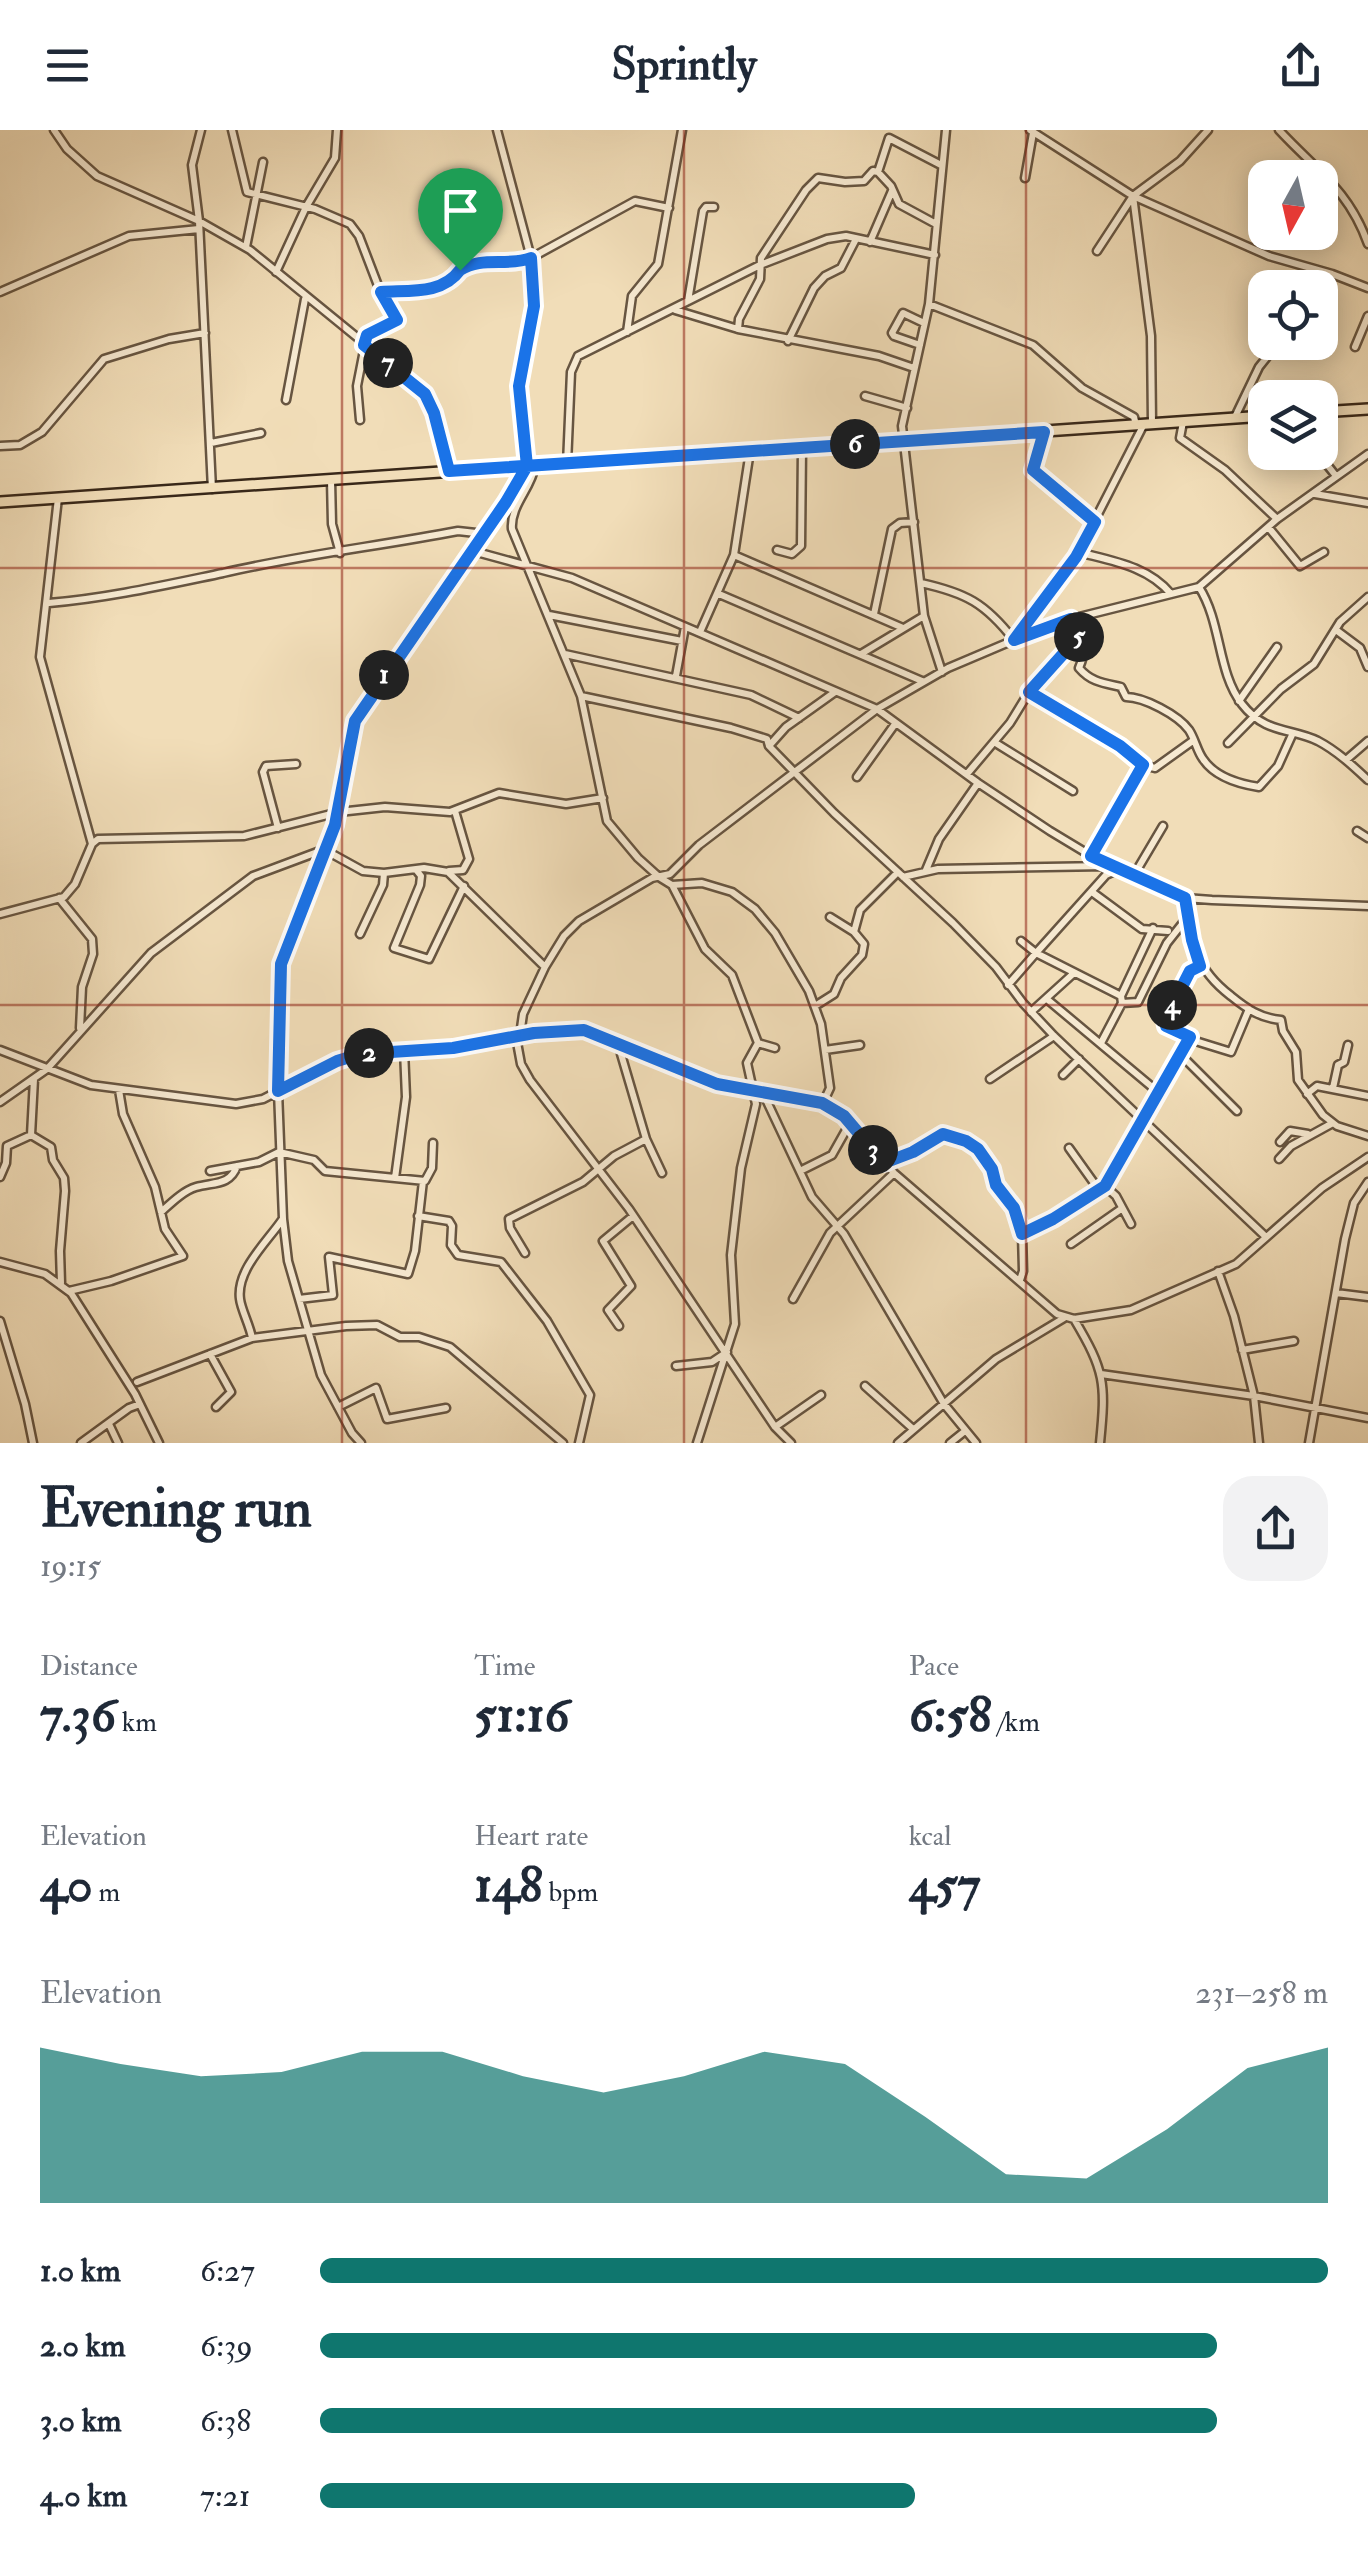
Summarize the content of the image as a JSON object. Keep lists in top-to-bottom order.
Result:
{
  "north": "bottom",
  "page": {
    "header": "Sprintly",
    "pins": [
      "7",
      "6",
      "5",
      "1",
      "4",
      "2",
      "3"
    ],
    "heading": ["Evening run", "19:15"],
    "stats": [
      ["Distance", "7.36 km"],
      ["Time", "51:16"],
      ["Pace", "6:58 /km"],
      ["Elevation", "40 m"],
      ["Heart rate", "148 bpm"],
      ["kcal", "457"]
    ],
    "chart": ["Elevation", "231–258 m"],
    "list": [
      {
        "name": "1.0 km",
        "note": "6:27"
      },
      {
        "name": "2.0 km",
        "note": "6:39"
      },
      {
        "name": "3.0 km",
        "note": "6:38"
      },
      {
        "name": "4.0 km",
        "note": "7:21"
      }
    ]
  }
}
